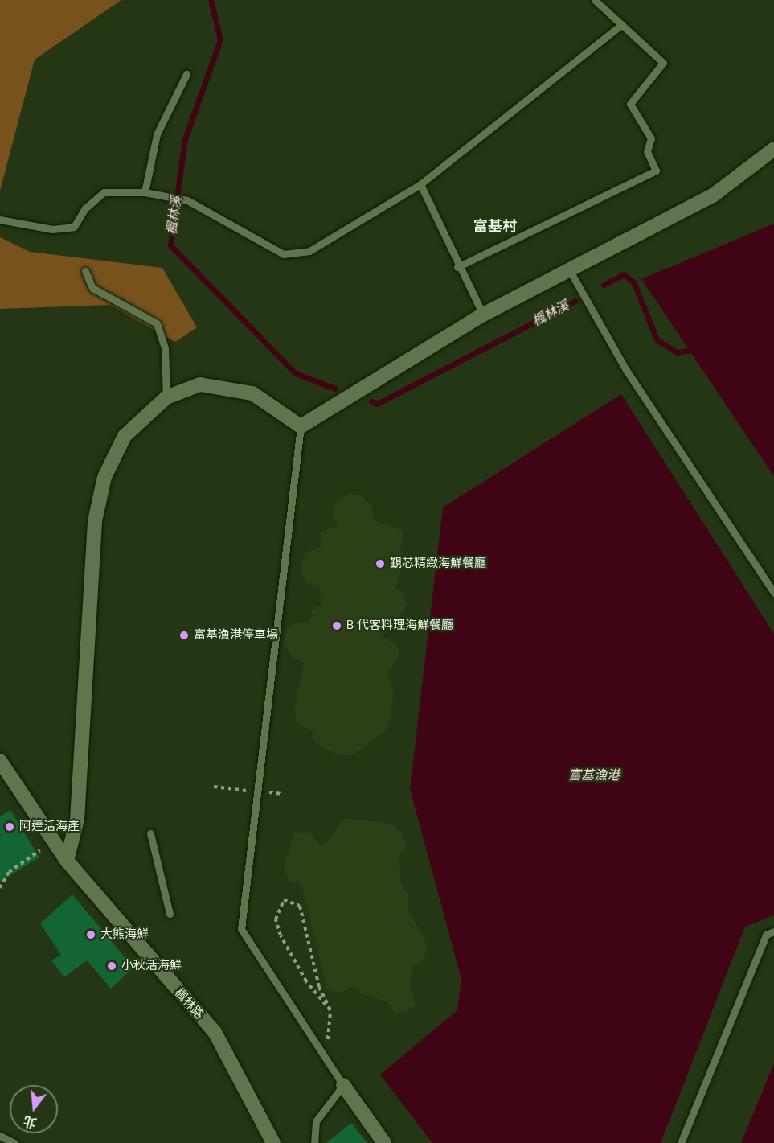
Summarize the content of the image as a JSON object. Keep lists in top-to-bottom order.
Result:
{
  "streets": {
    "street": ["楓林路"]
  },
  "districts": ["富基村"],
  "water": ["楓林溪", "富基漁港"],
  "places": [
    "覲芯精緻海鮮餐廳",
    "B 代客料理海鮮餐廳",
    "富基漁港停車場",
    "阿達活海產",
    "大熊海鮮",
    "小秋活海鮮"
  ],
  "north": "bottom"
}
